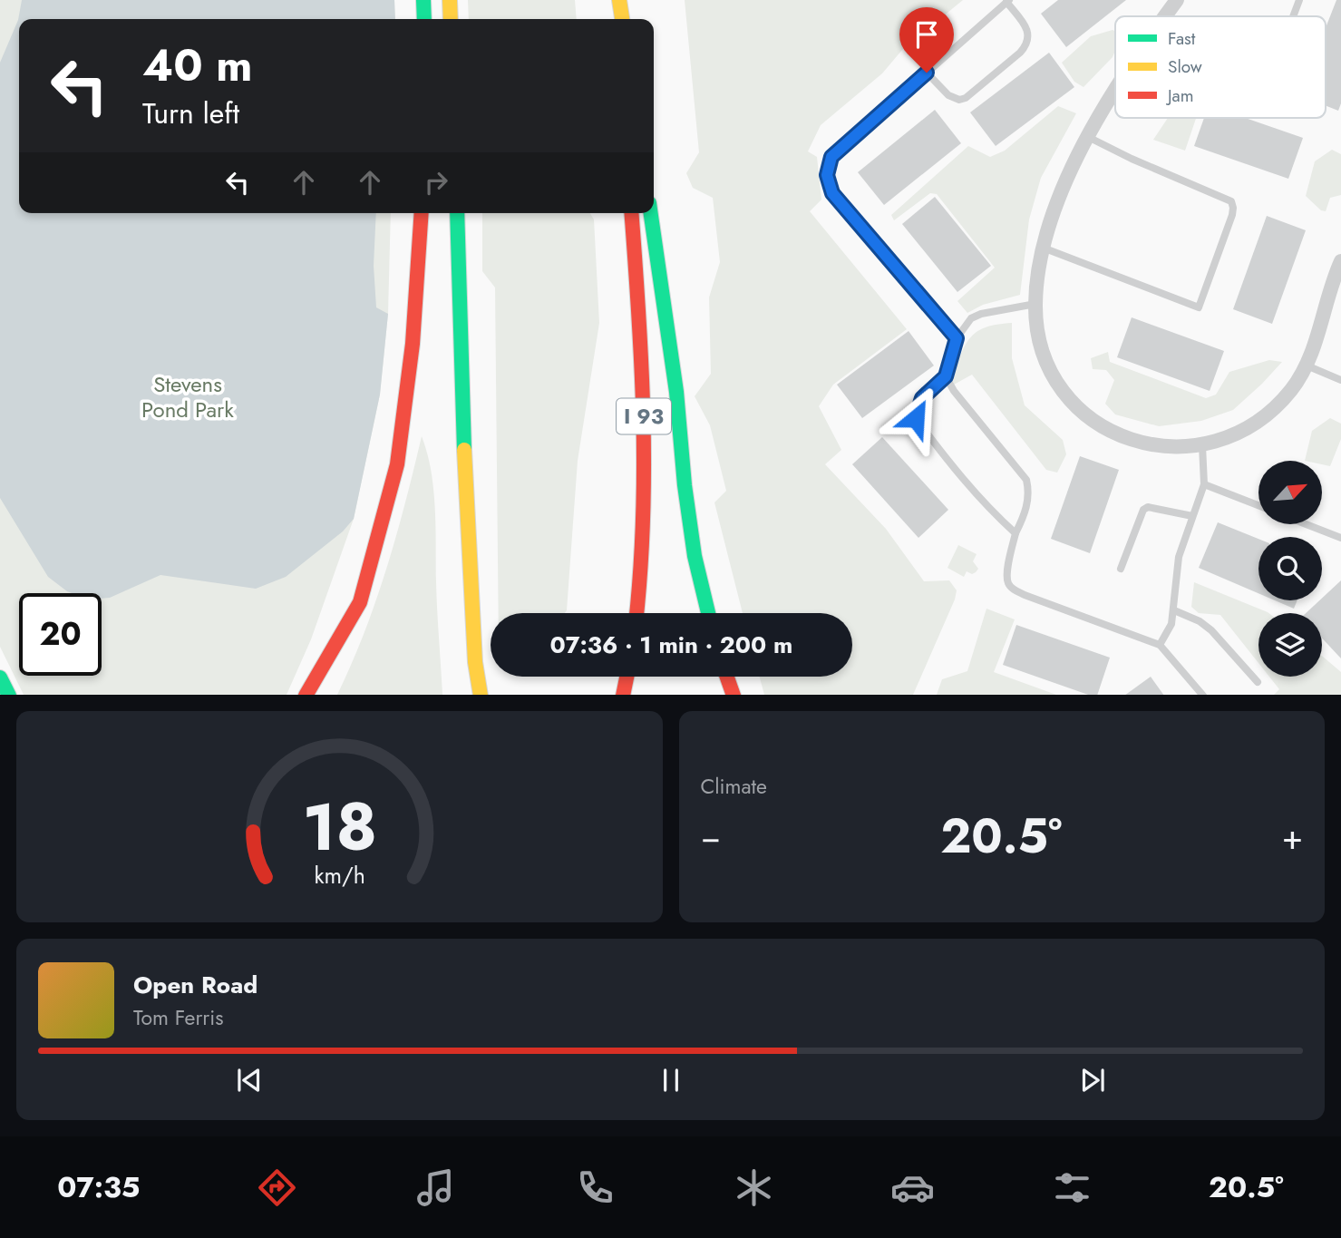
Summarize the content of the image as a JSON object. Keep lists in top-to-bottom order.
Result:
{
  "streets": {
    "main road": ["I 93"]
  },
  "parks": ["Stevens Pond Park"],
  "legend": ["Fast", "Slow", "Jam"],
  "north": "top right",
  "page": {
    "turn": ["40 m", "Turn left"],
    "limit": "20",
    "trip": "07:36 · 1 min · 200 m",
    "tile": "Climate",
    "heat": ["−", "20.5°", "+"],
    "song": ["Open Road", "Tom Ferris"],
    "tabs": ["07:35", "20.5°"],
    "gauge": ["18", "km/h"]
  }
}
